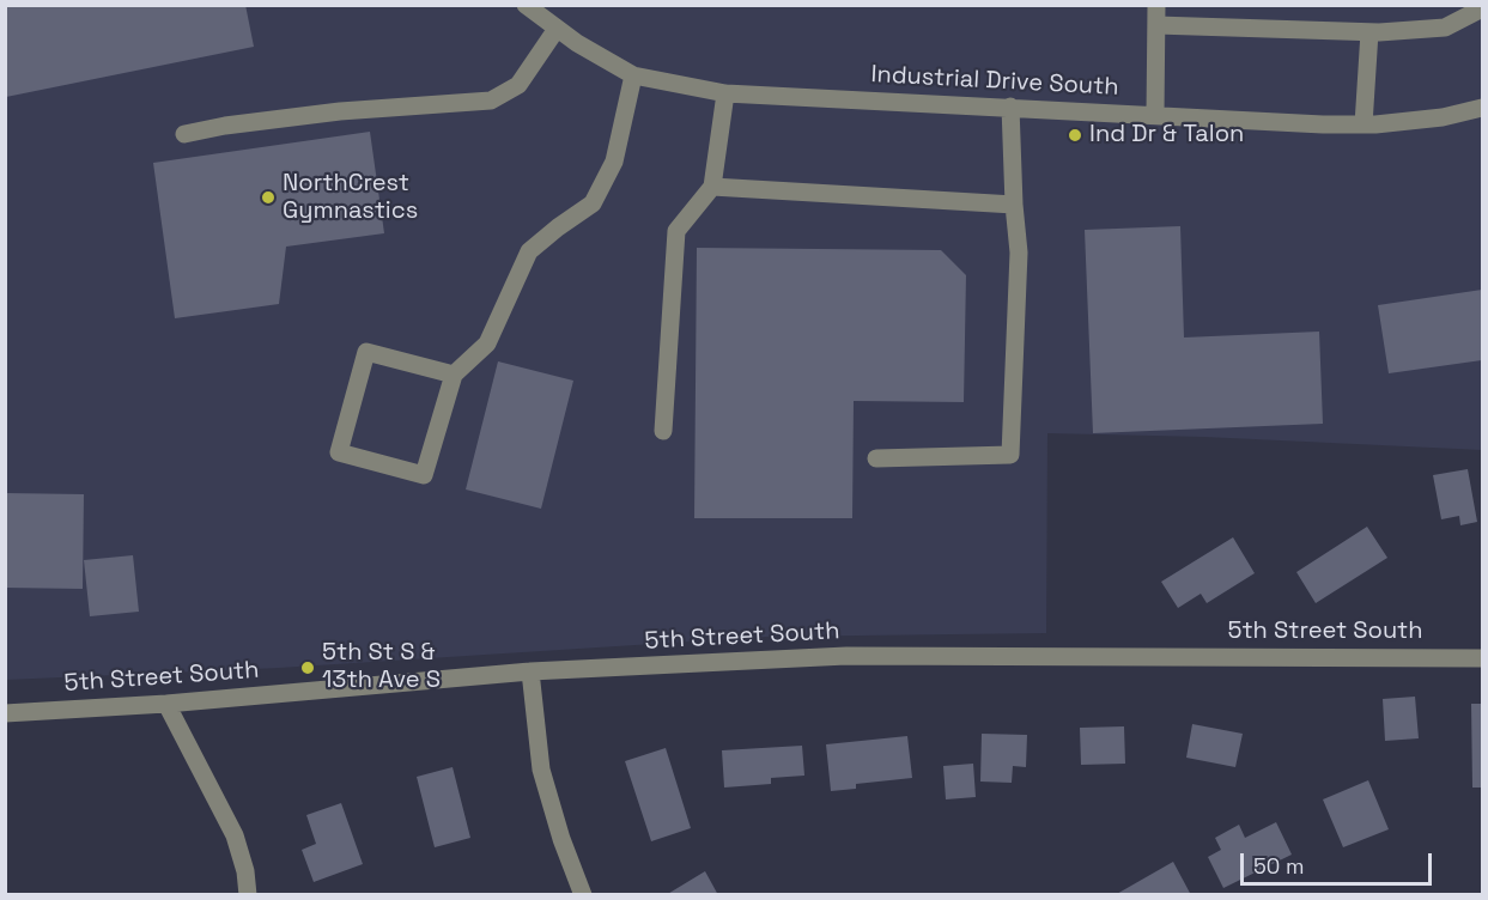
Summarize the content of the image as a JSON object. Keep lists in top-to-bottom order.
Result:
{
  "streets": {
    "street": ["Industrial Drive South", "5th Street South"]
  },
  "places": ["Ind Dr & Talon", "NorthCrest Gymnastics", "5th St S & 13th Ave S"],
  "scale_bar": "50 m"
}
